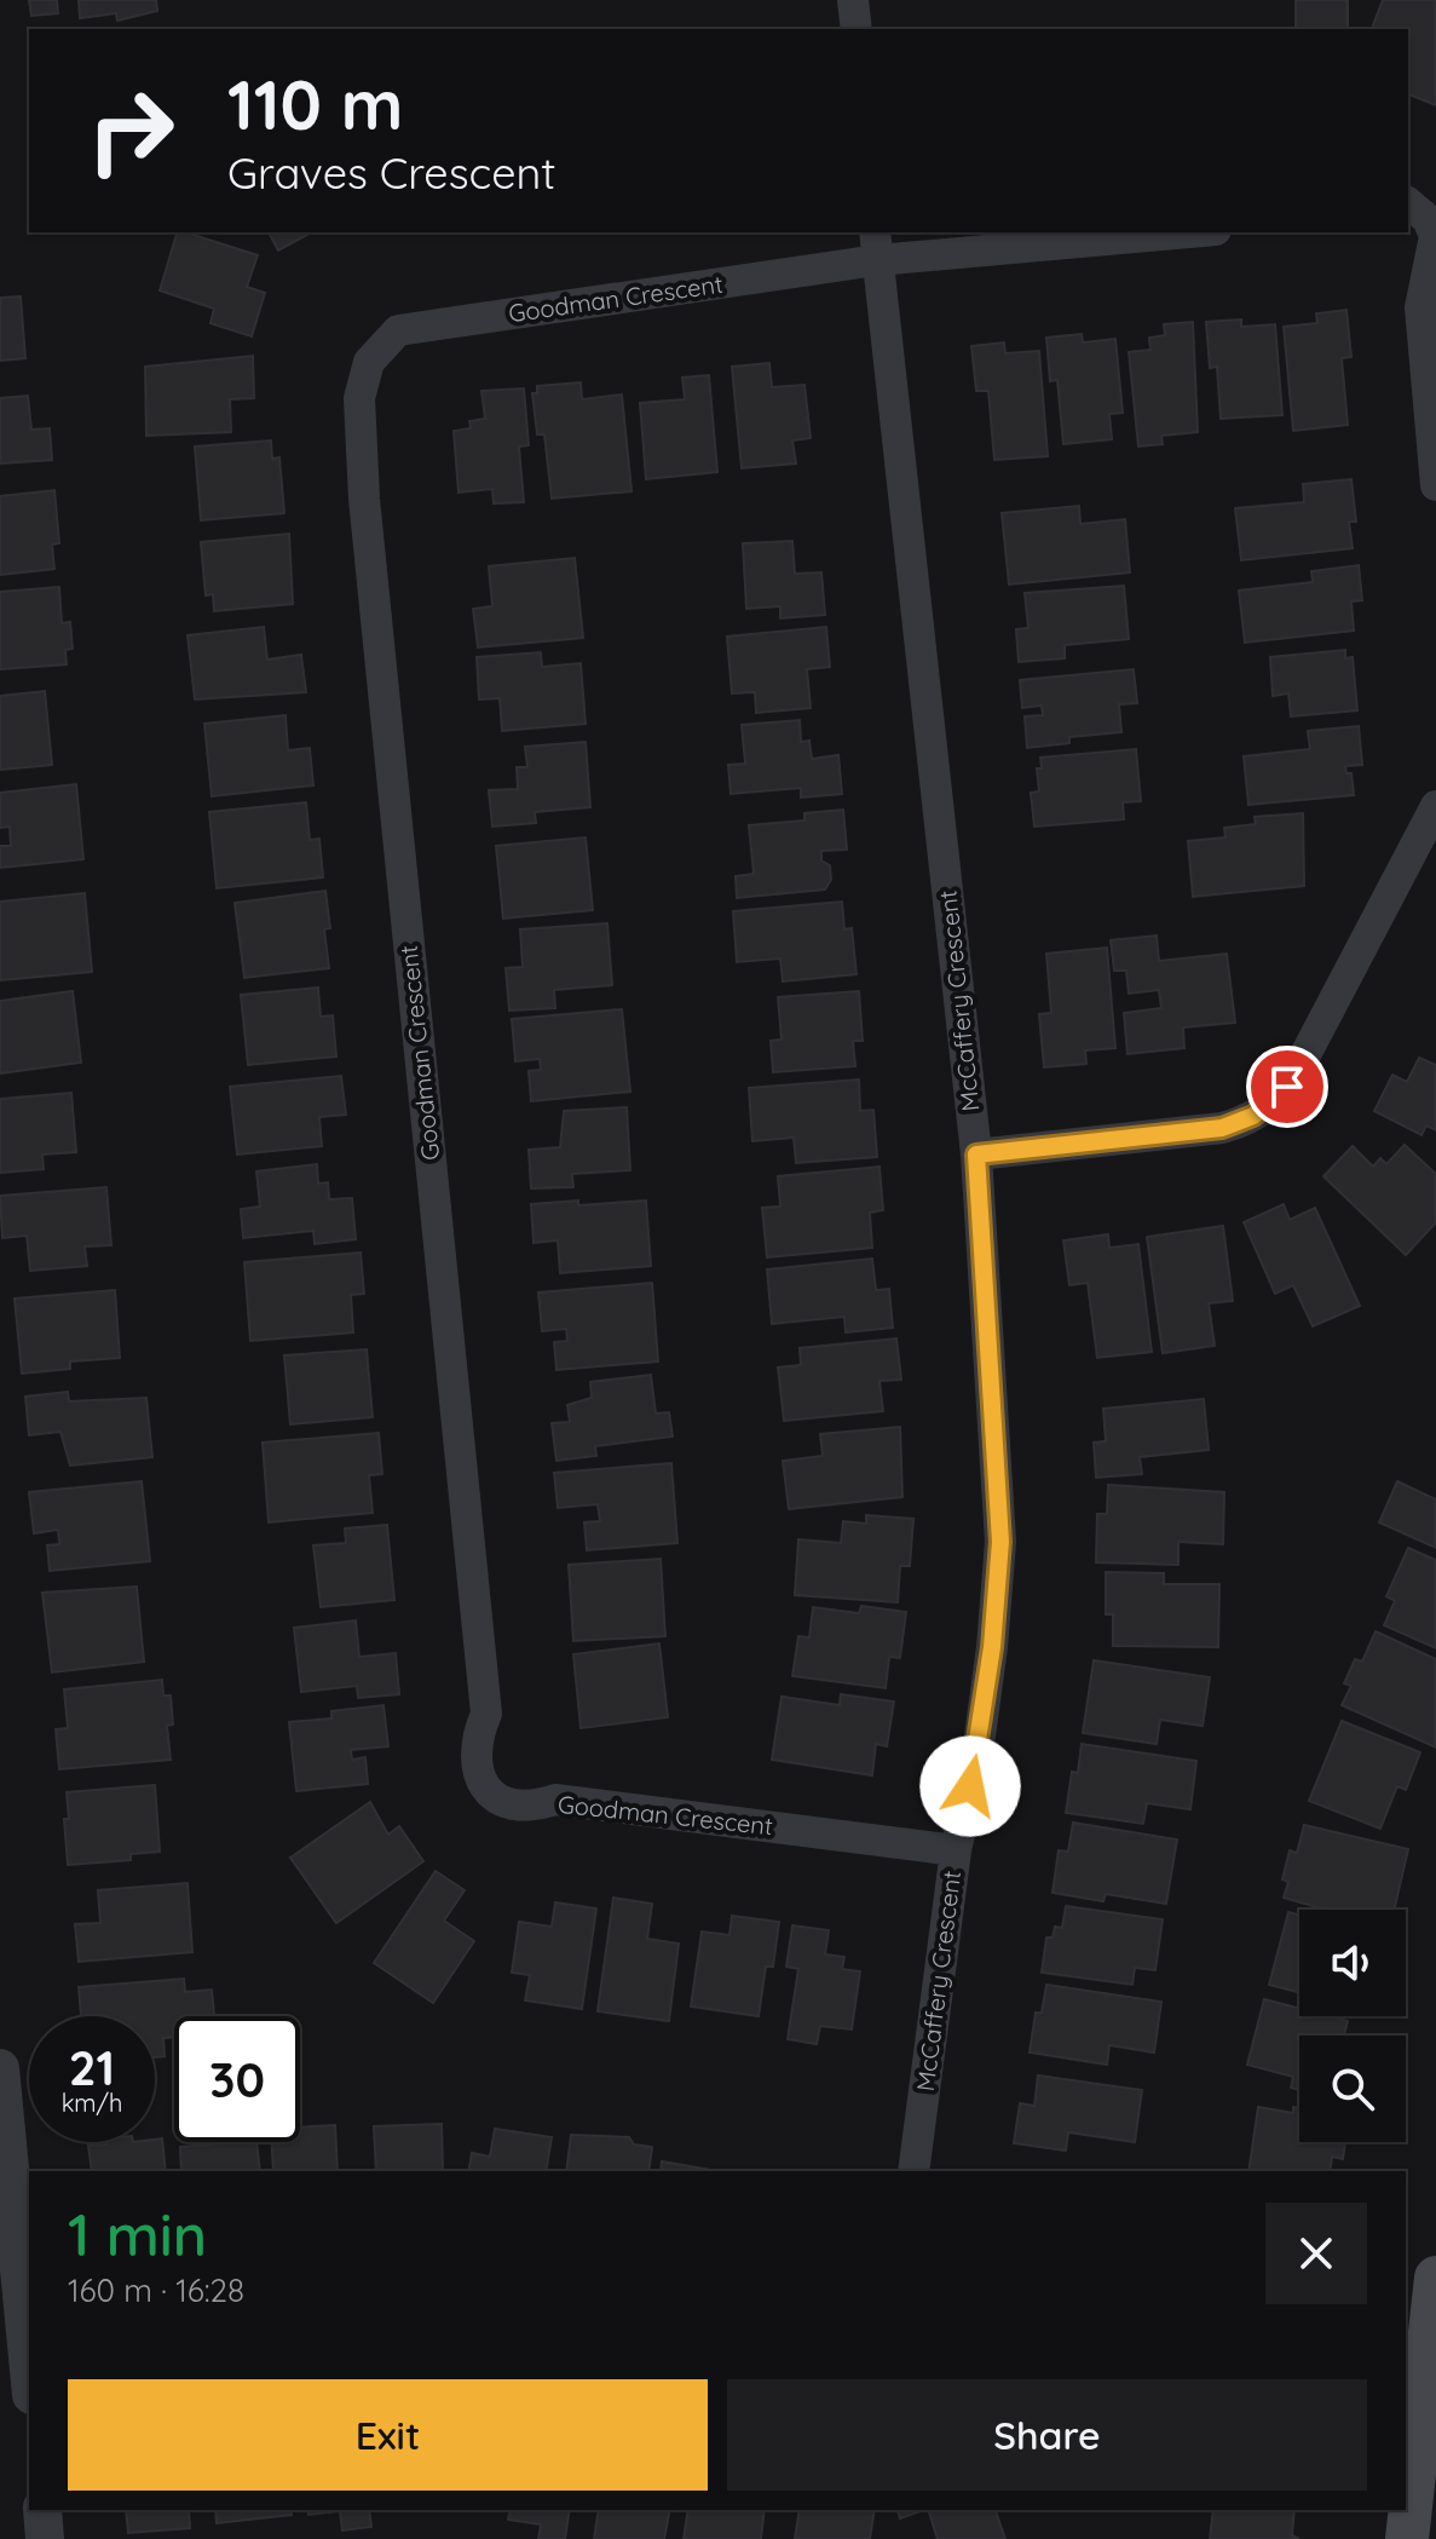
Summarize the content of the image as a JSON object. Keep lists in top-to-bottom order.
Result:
{
  "streets": {
    "street": ["Goodman Crescent", "McCaffery Crescent"]
  },
  "crossings": [
    ["Goodman Crescent", "McCaffery Crescent"]
  ],
  "page": {
    "turn": ["110 m", "Graves Crescent"],
    "speed": "21 km/h",
    "limit": "30",
    "heading": ["1 min", "160 m · 16:28"],
    "buttons": ["Exit", "Share"]
  }
}
